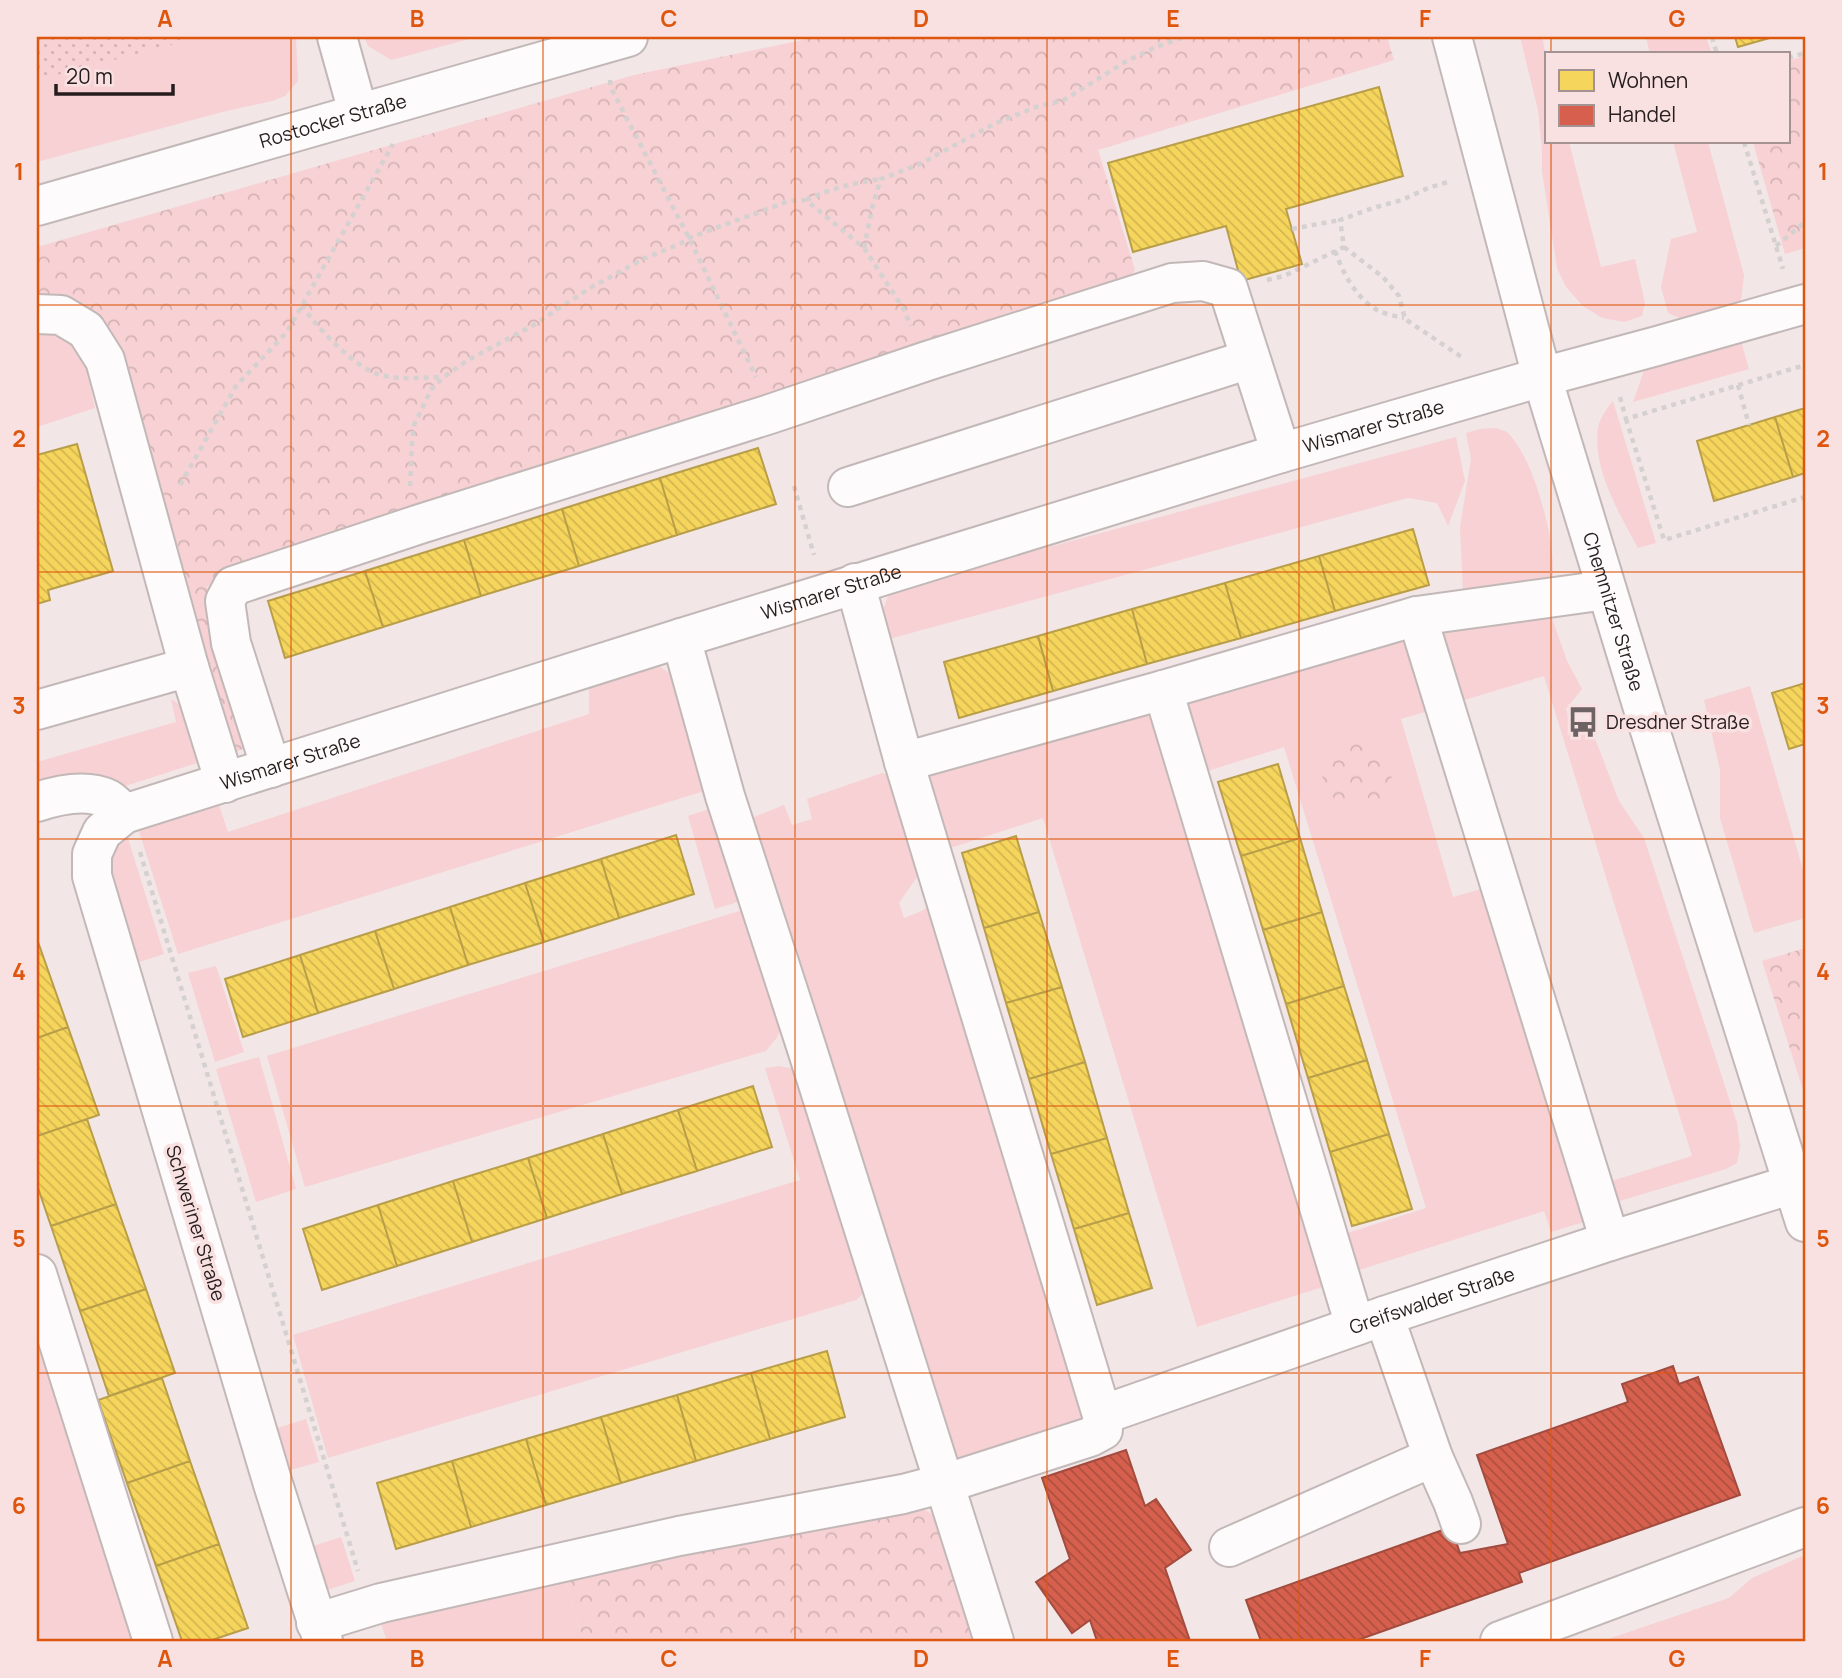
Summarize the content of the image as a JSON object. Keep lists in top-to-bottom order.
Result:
{
  "streets": {
    "street": [
      "Rostocker Straße",
      "Wismarer Straße",
      "Chemnitzer Straße",
      "Schweriner Straße",
      "Greifswalder Straße"
    ]
  },
  "crossings": [
    ["Wismarer Straße", "Chemnitzer Straße"],
    ["Wismarer Straße", "Schweriner Straße"],
    ["Chemnitzer Straße", "Greifswalder Straße"],
    ["Schweriner Straße", "Greifswalder Straße"]
  ],
  "places": {
    "bus stop": ["Dresdner Straße"]
  },
  "legend": ["Wohnen", "Handel"],
  "scale_bar": "20 m",
  "grid": {
    "columns": [
      "A",
      "B",
      "C",
      "D",
      "E",
      "F",
      "G"
    ],
    "rows": [
      "1",
      "2",
      "3",
      "4",
      "5",
      "6"
    ]
  }
}
